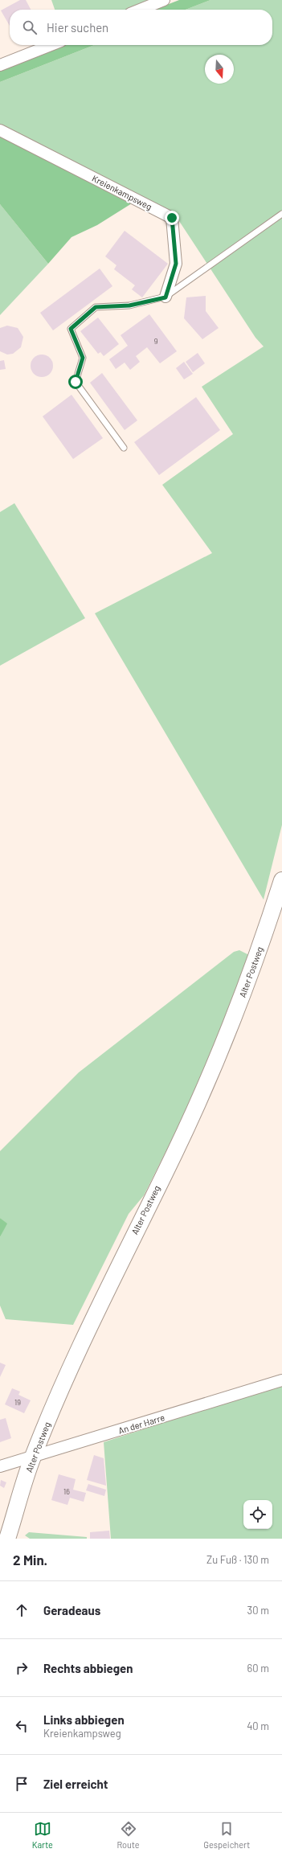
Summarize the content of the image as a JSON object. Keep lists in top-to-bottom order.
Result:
{
  "streets": {
    "main road": ["Alter Postweg"],
    "street": ["Kreienkampsweg", "An der Harre"]
  },
  "crossings": [
    ["Alter Postweg", "An der Harre"]
  ],
  "house_numbers": ["9", "19", "16"],
  "north": "bottom",
  "page": {
    "search": "Hier suchen",
    "heading": ["2 Min.", "Zu Fuß · 130 m"],
    "list": [
      ["Geradeaus", "30 m"],
      ["Rechts abbiegen", "60 m"],
      ["Links abbiegen", "Kreienkampsweg", "40 m"],
      "Ziel erreicht"
    ],
    "nav": ["Karte", "Route", "Gespeichert"]
  }
}
